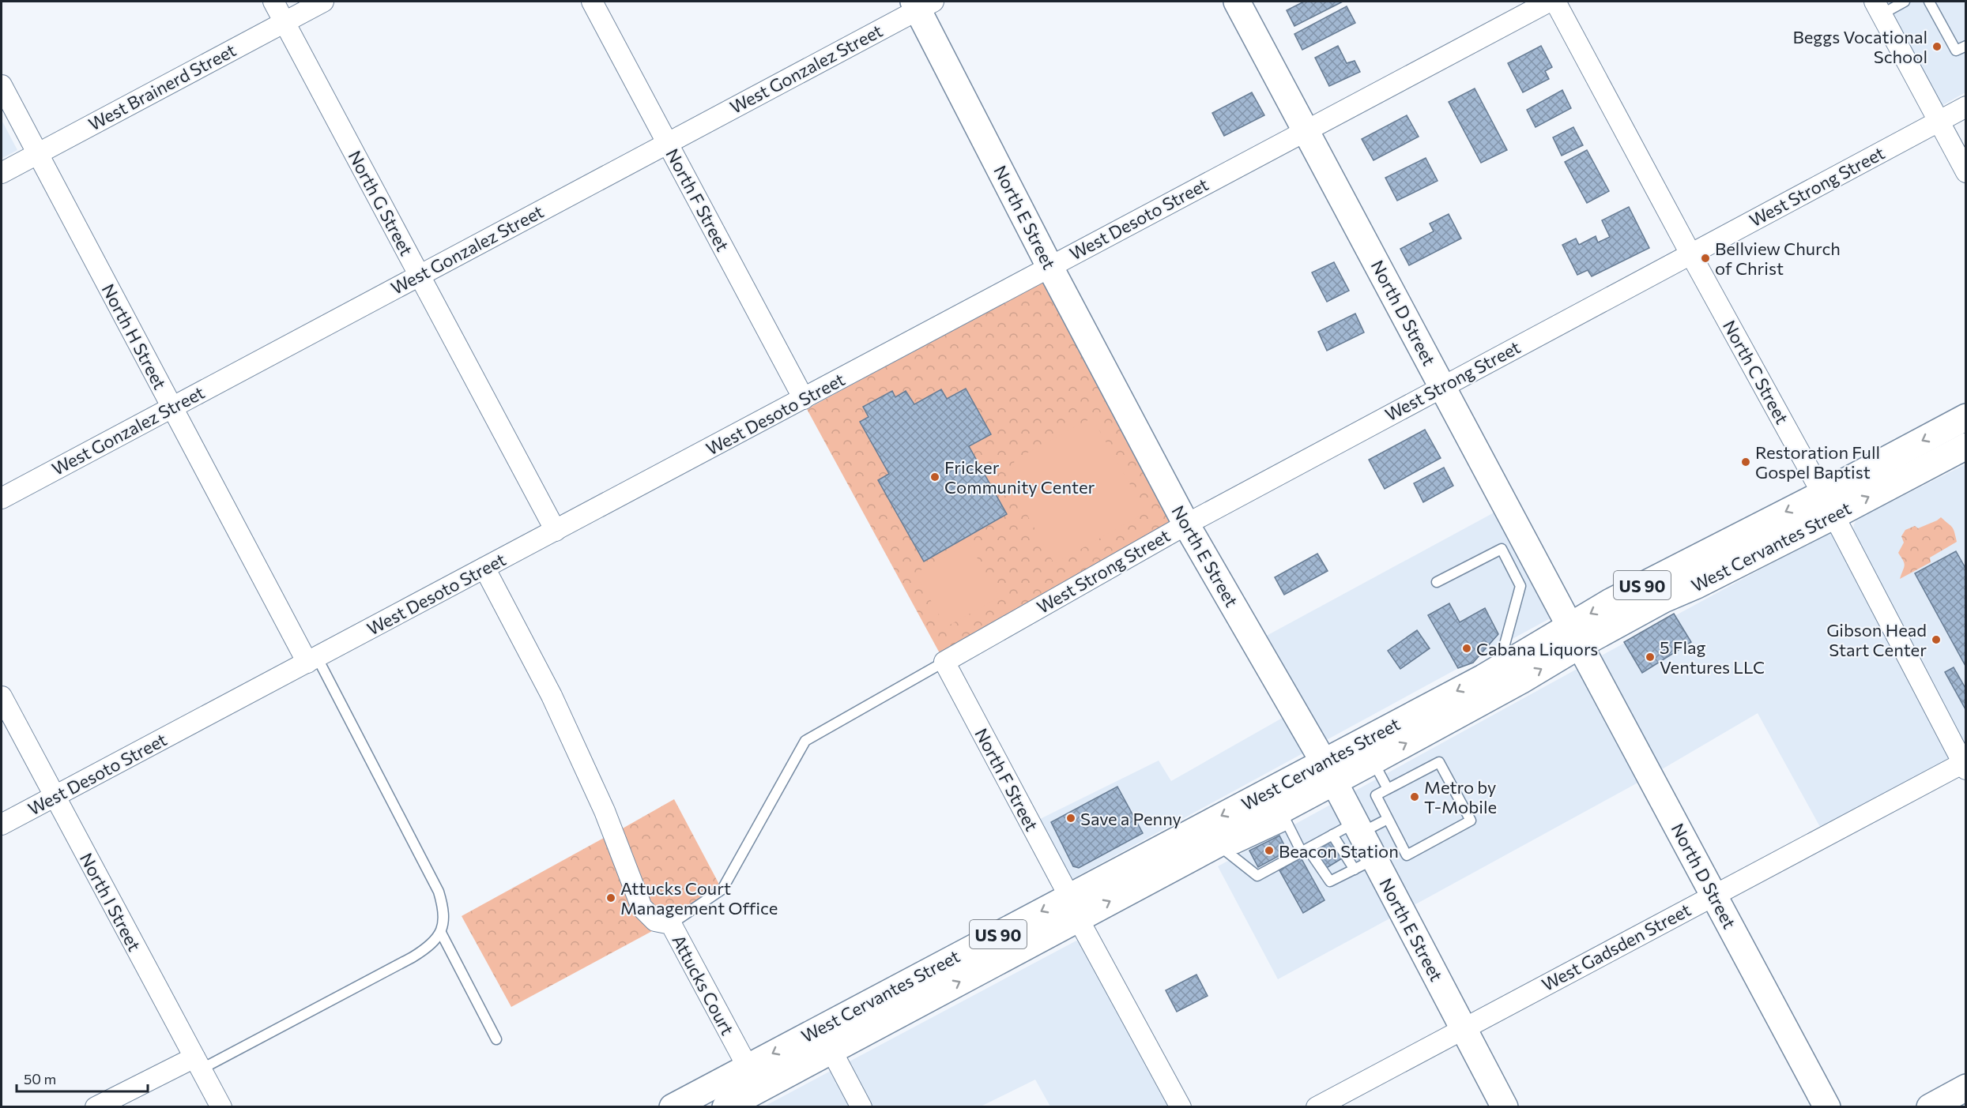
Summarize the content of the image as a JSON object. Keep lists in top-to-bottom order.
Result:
{
  "streets": {
    "main road": [
      "North E Street",
      "North D Street",
      "West Cervantes Street",
      "US 90"
    ],
    "street": [
      "West Gonzalez Street",
      "West Brainerd Street",
      "West Strong Street",
      "North F Street",
      "North G Street",
      "West Desoto Street",
      "North H Street",
      "North C Street",
      "North I Street",
      "West Gadsden Street",
      "Attucks Court"
    ]
  },
  "crossings": [
    ["West Gonzalez Street", "North F Street"],
    ["West Gonzalez Street", "North G Street"],
    ["West Gonzalez Street", "North E Street"],
    ["West Gonzalez Street", "North H Street"],
    ["West Brainerd Street", "North G Street"],
    ["West Brainerd Street", "North H Street"],
    ["West Strong Street", "North F Street"],
    ["West Strong Street", "North E Street"],
    ["West Strong Street", "North D Street"],
    ["West Strong Street", "North C Street"],
    ["North F Street", "West Desoto Street"],
    ["North F Street", "West Cervantes Street"],
    ["North G Street", "West Desoto Street"],
    ["North E Street", "West Desoto Street"],
    ["North E Street", "West Cervantes Street"],
    ["North E Street", "West Gadsden Street"],
    ["West Desoto Street", "North D Street"],
    ["West Desoto Street", "North H Street"],
    ["West Desoto Street", "North I Street"],
    ["West Desoto Street", "Attucks Court"],
    ["North D Street", "West Cervantes Street"],
    ["North D Street", "West Gadsden Street"],
    ["North C Street", "West Cervantes Street"],
    ["North C Street", "West Gadsden Street"],
    ["West Cervantes Street", "Attucks Court"]
  ],
  "places": [
    "Beggs Vocational School",
    "Bellview Church of Christ",
    "Restoration Full Gospel Baptist",
    "Fricker Community Center",
    "Gibson Head Start Center",
    "Cabana Liquors",
    "5 Flag Ventures LLC",
    "Metro by T-Mobile",
    "Save a Penny",
    "Beacon Station",
    "Attucks Court Management Office"
  ],
  "scale_bar": "50 m"
}
